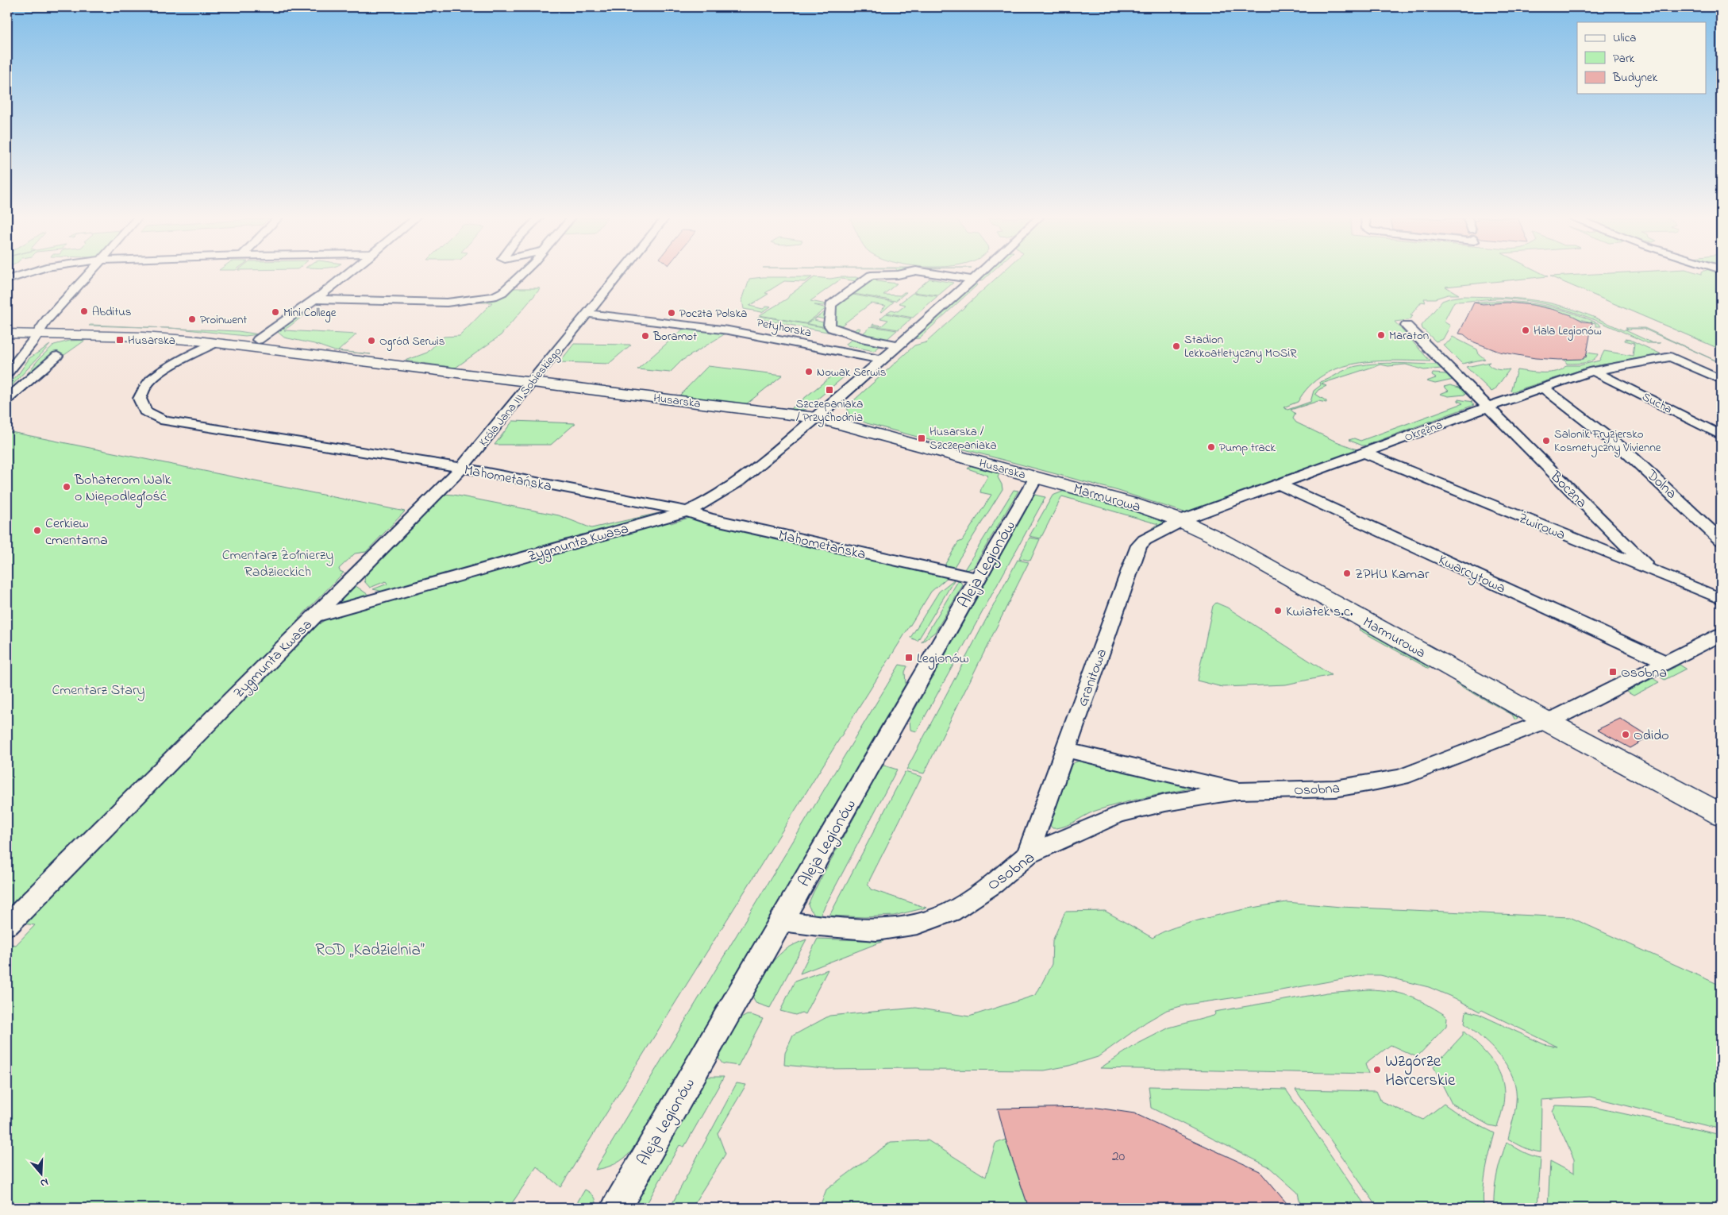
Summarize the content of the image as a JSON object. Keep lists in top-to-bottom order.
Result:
{
  "streets": {
    "main road": ["Husarska", "Marmurowa"],
    "street": [
      "Petyhorska",
      "Króla Jana III Sobieskiego",
      "Sucha",
      "Okrężna",
      "Mahometańska",
      "Dolna",
      "Boczna",
      "Żwirowa",
      "Zygmunta Kwasa",
      "Aleja Legionów",
      "Kwarcytowa",
      "Granitowa",
      "Osobna"
    ]
  },
  "crossings": [
    ["Petyhorska", "Króla Jana III Sobieskiego"],
    ["Petyhorska", "Zygmunta Kwasa"],
    ["Króla Jana III Sobieskiego", "Husarska"],
    ["Króla Jana III Sobieskiego", "Mahometańska"],
    ["Króla Jana III Sobieskiego", "Zygmunta Kwasa"],
    ["Husarska", "Mahometańska"],
    ["Husarska", "Marmurowa"],
    ["Husarska", "Zygmunta Kwasa"],
    ["Husarska", "Aleja Legionów"],
    ["Sucha", "Okrężna"],
    ["Okrężna", "Dolna"],
    ["Okrężna", "Boczna"],
    ["Okrężna", "Marmurowa"],
    ["Okrężna", "Żwirowa"],
    ["Okrężna", "Kwarcytowa"],
    ["Okrężna", "Granitowa"],
    ["Mahometańska", "Zygmunta Kwasa"],
    ["Mahometańska", "Aleja Legionów"],
    ["Boczna", "Żwirowa"],
    ["Marmurowa", "Aleja Legionów"],
    ["Marmurowa", "Granitowa"],
    ["Marmurowa", "Osobna"],
    ["Aleja Legionów", "Osobna"],
    ["Kwarcytowa", "Osobna"],
    ["Granitowa", "Osobna"]
  ],
  "parks": ["Cmentarz Żołnierzy Radzieckich", "Cmentarz Stary", "ROD „Kadzielnia”"],
  "places": {
    "other": [
      "Abditus",
      "Mini College",
      "Poczta Polska",
      "Proinwent",
      "Hala Legionów",
      "Maraton",
      "Boramot",
      "Ogród Serwis",
      "Stadion Lekkoatletyczny MOSiR",
      "Nowak Serwis",
      "Salonik Fryzjersko Kosmetyczny Vivienne",
      "Pump track",
      "Bohaterom Walk o Niepodległość",
      "Cerkiew cmentarna",
      "ZPHU Kamar",
      "Kwiatek s.c.",
      "Odido",
      "Wzgórze Harcerskie"
    ],
    "transit": [
      "Husarska",
      "Szczepaniaka / Przychodnia",
      "Husarska / Szczepaniaka",
      "Legionów",
      "Osobna"
    ]
  },
  "house_numbers": ["20"],
  "legend": ["Ulica", "Park", "Budynek"],
  "north": "bottom"
}
